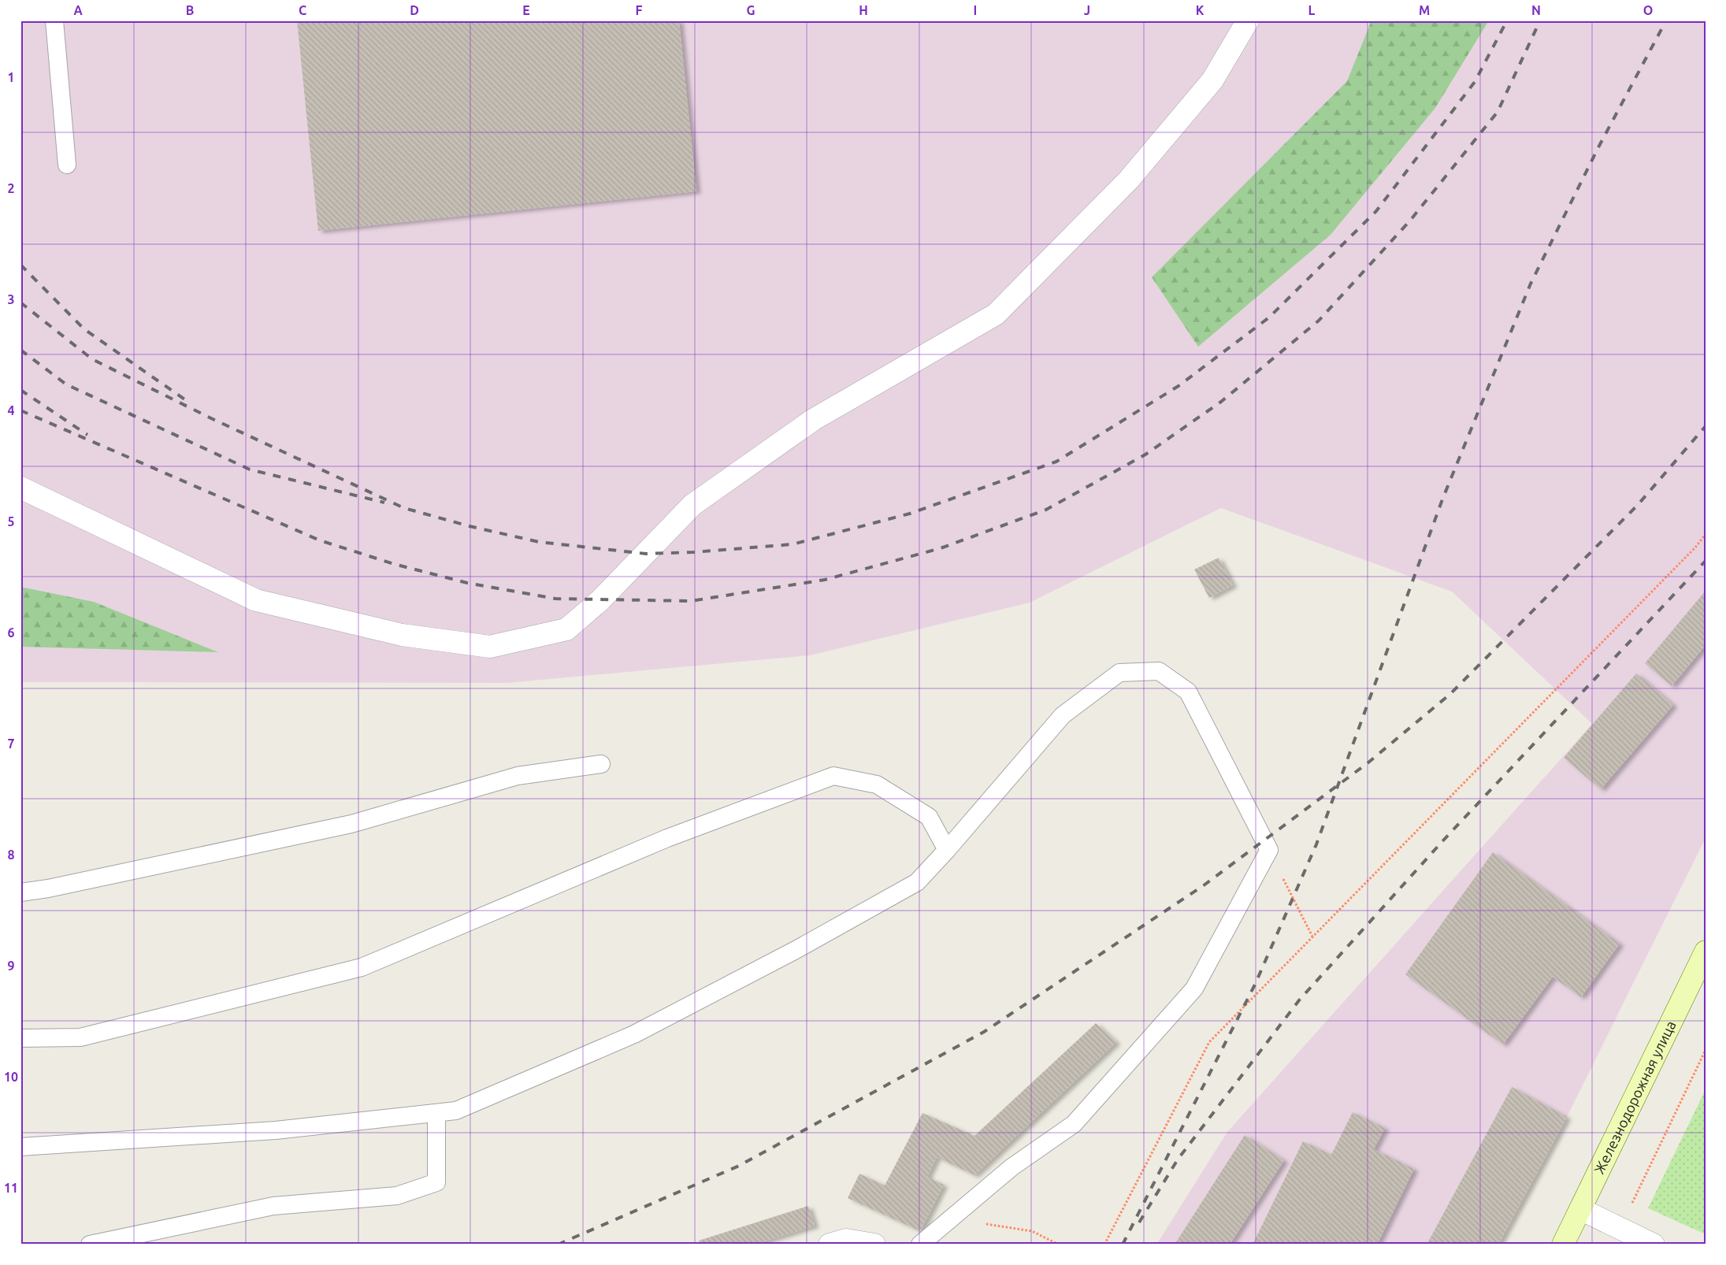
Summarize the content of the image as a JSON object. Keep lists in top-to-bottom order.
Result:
{
  "streets": {
    "main road": ["Железнодорожная улица"]
  },
  "grid": {
    "columns": [
      "A",
      "B",
      "C",
      "D",
      "E",
      "F",
      "G",
      "H",
      "I",
      "J",
      "K",
      "L",
      "M",
      "N",
      "O"
    ],
    "rows": [
      "1",
      "2",
      "3",
      "4",
      "5",
      "6",
      "7",
      "8",
      "9",
      "10",
      "11"
    ]
  }
}
